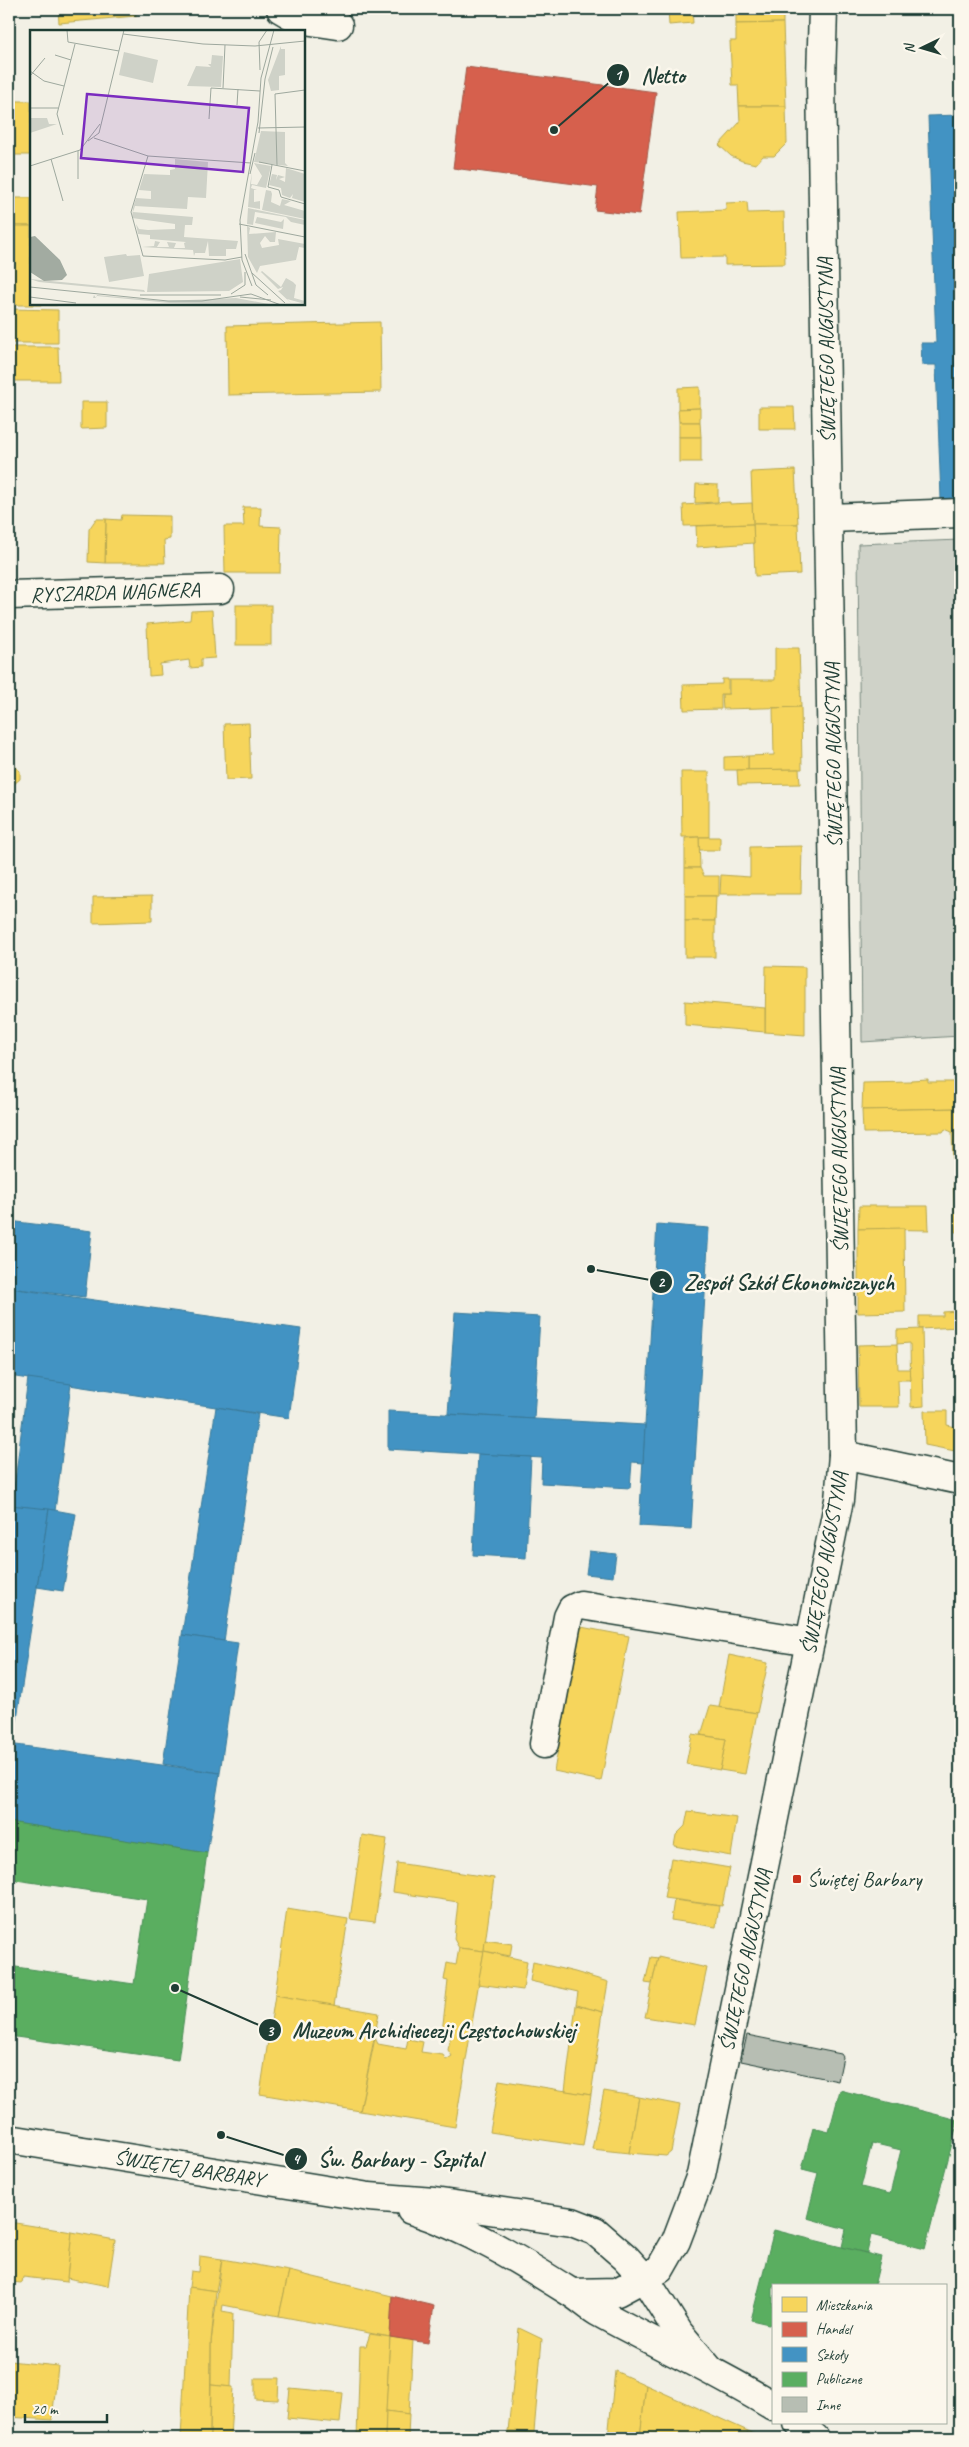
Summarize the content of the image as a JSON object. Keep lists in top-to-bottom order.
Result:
{
  "streets": {
    "street": ["ŚWIĘTEGO AUGUSTYNA", "RYSZARDA WAGNERA", "ŚWIĘTEJ BARBARY"]
  },
  "crossings": [
    ["ŚWIĘTEGO AUGUSTYNA", "ŚWIĘTEJ BARBARY"]
  ],
  "places": {
    "other": [
      "Netto",
      "Zespół Szkół Ekonomicznych",
      "Muzeum Archidiecezji Częstochowskiej",
      "Św. Barbary - Szpital"
    ],
    "transit": ["Świętej Barbary"]
  },
  "legend": [
    "Mieszkania",
    "Handel",
    "Szkoły",
    "Publiczne",
    "Inne"
  ],
  "scale_bar": "20 m",
  "north": "left"
}
